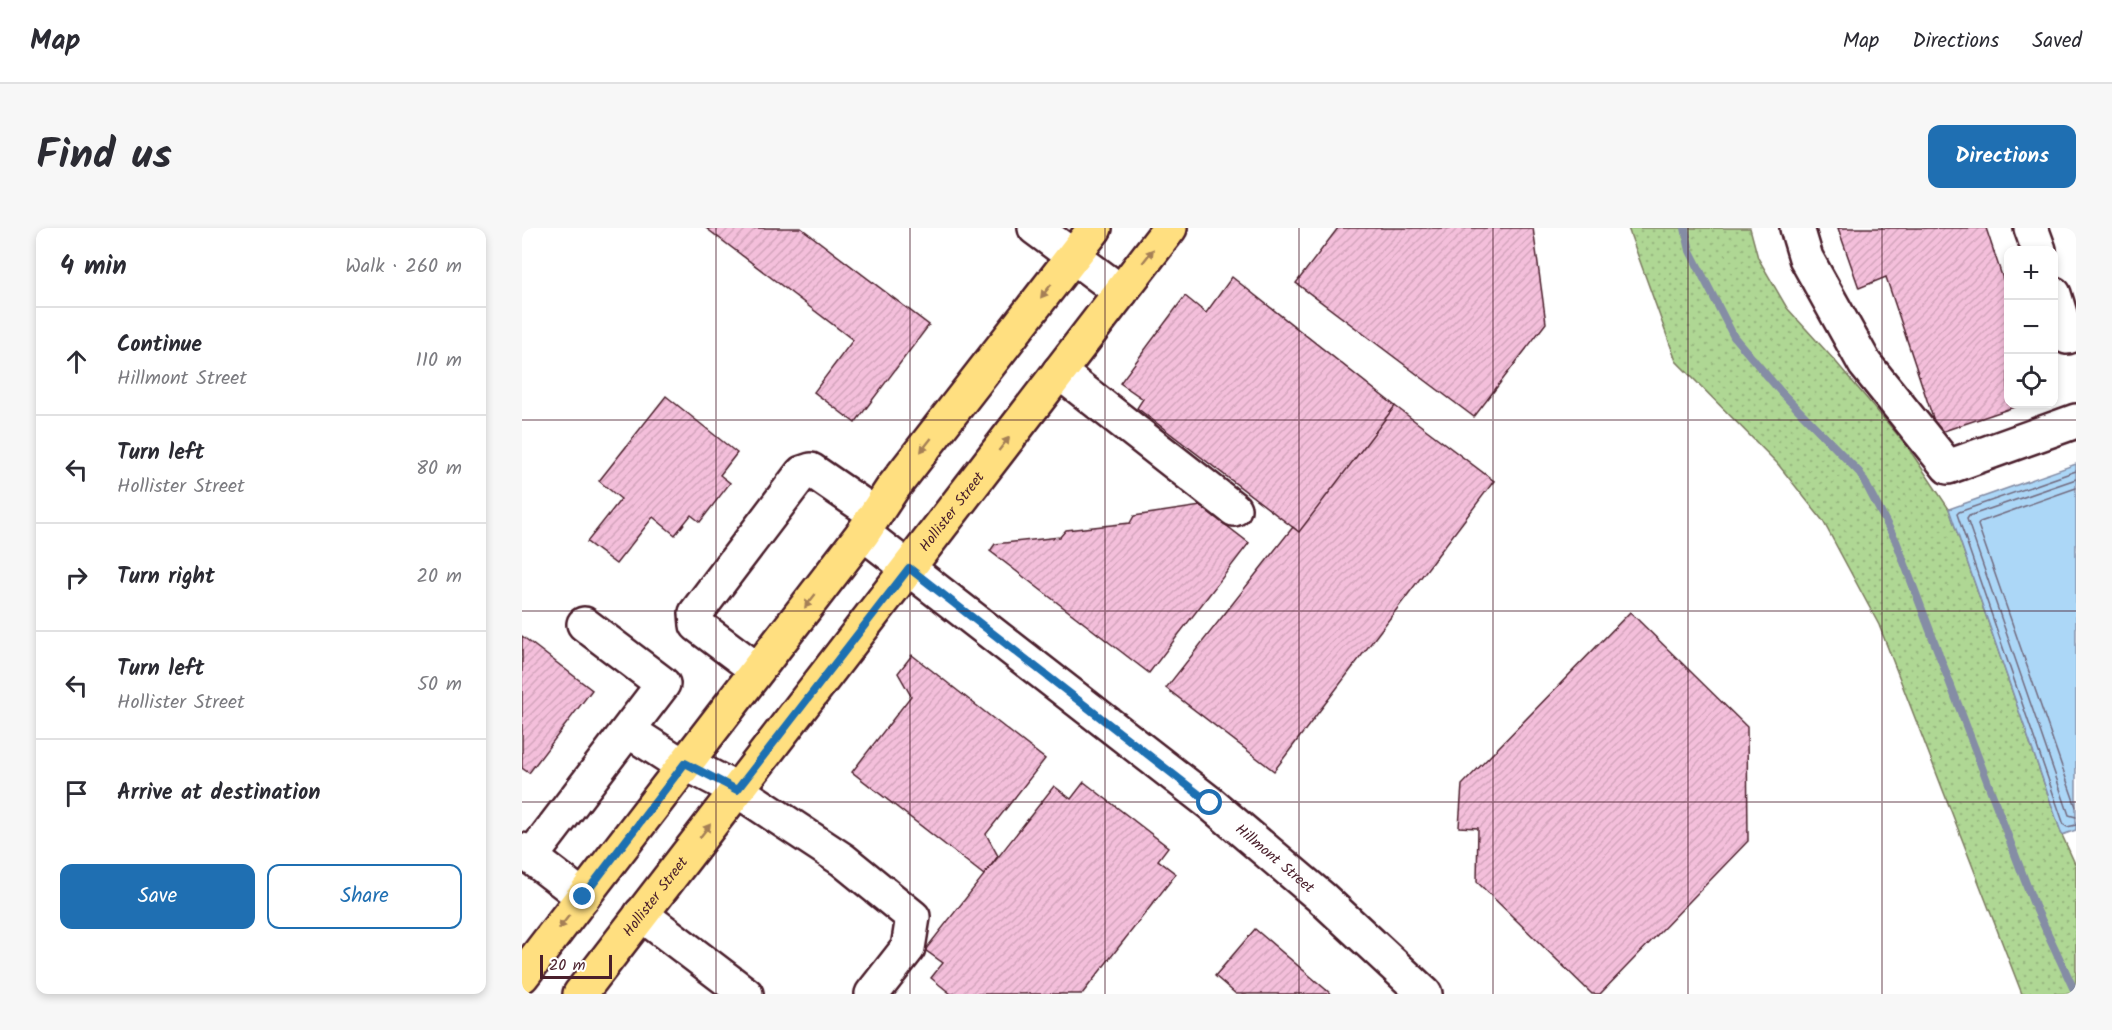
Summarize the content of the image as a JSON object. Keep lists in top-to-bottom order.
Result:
{
  "streets": {
    "main road": ["Hollister Street"],
    "street": ["Hillmont Street"]
  },
  "crossings": [
    ["Hollister Street", "Hillmont Street"]
  ],
  "scale_bar": "20 m",
  "page": {
    "header": "Map",
    "nav": ["Map", "Directions", "Saved"],
    "title": "Find us",
    "buttons": [
      "Directions",
      ["Save", "Share"]
    ],
    "heading": ["4 min", "Walk · 260 m"],
    "map_buttons": ["+", "−"],
    "list": [
      ["Continue", "Hillmont Street", "110 m"],
      ["Turn left", "Hollister Street", "80 m"],
      ["Turn right", "20 m"],
      ["Turn left", "Hollister Street", "50 m"],
      "Arrive at destination"
    ],
    "scale": "20 m"
  }
}
